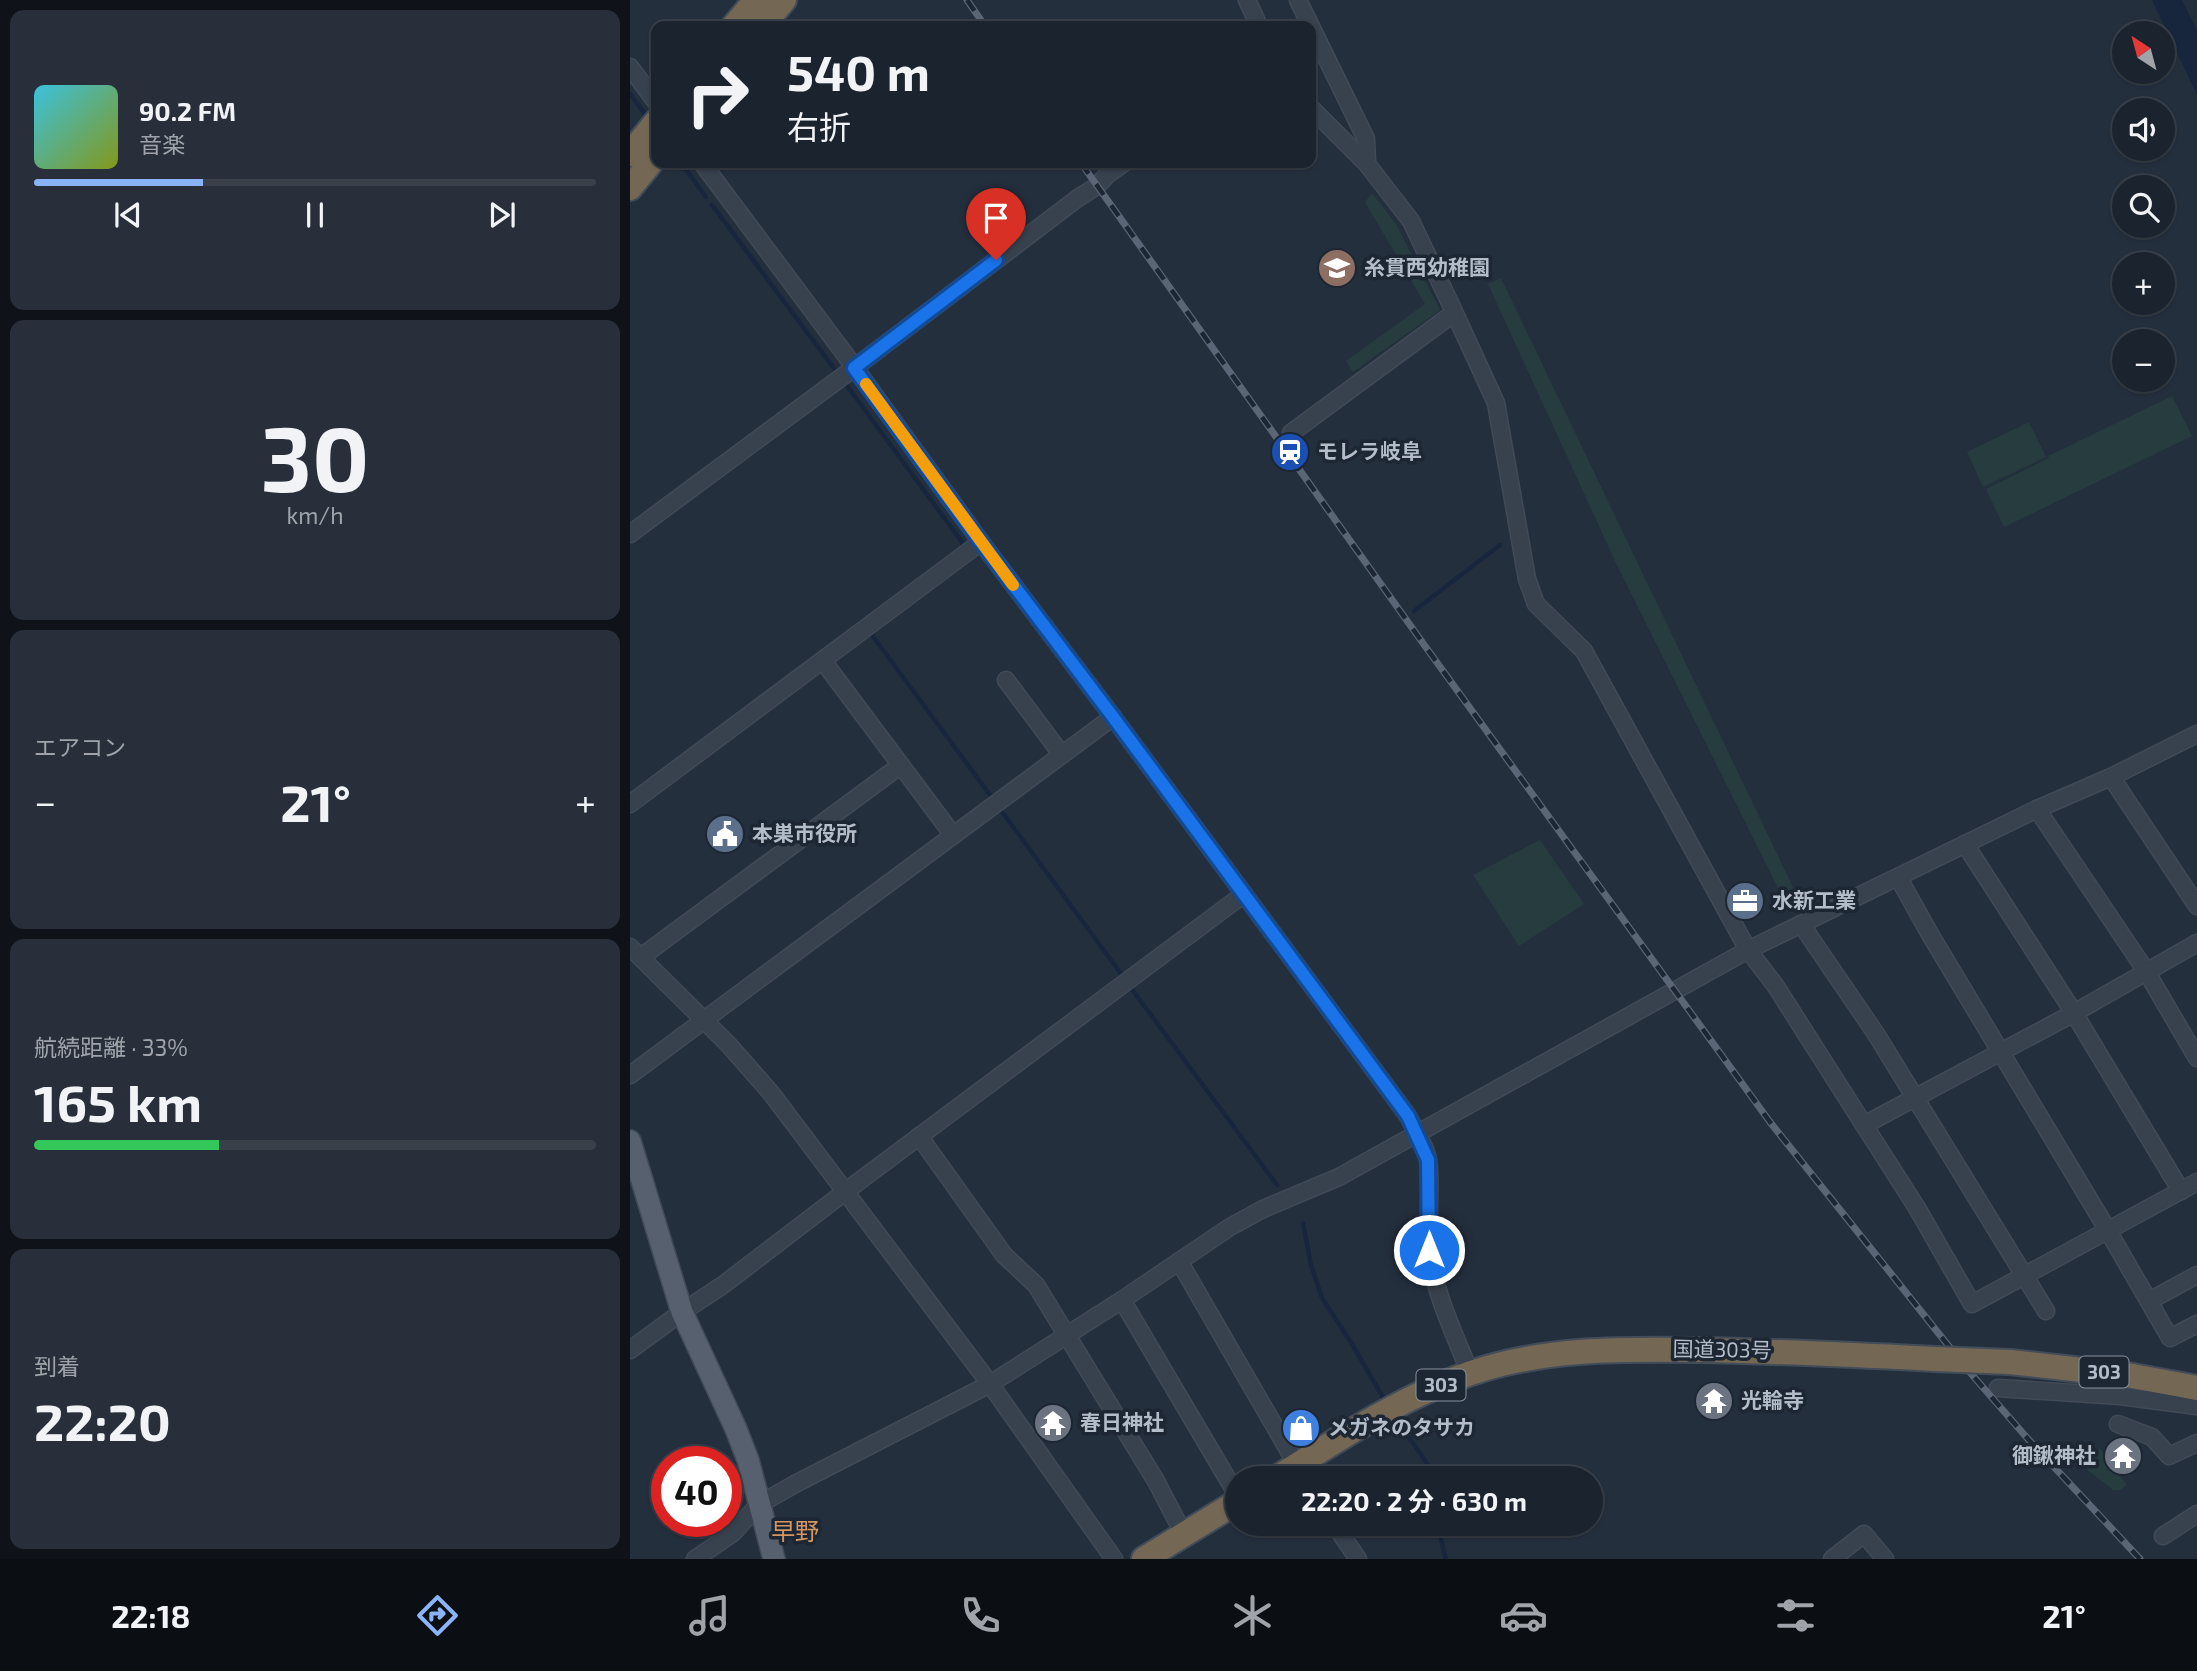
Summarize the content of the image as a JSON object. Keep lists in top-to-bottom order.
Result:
{
  "streets": {
    "highway": ["国道303号", "303"]
  },
  "districts": ["早野"],
  "places": {
    "school or university": ["糸貫西幼稚園"],
    "station": ["モレラ岐阜"],
    "public building": ["本巣市役所"],
    "office": ["水新工業"],
    "temple": ["光輪寺", "春日神社", "御鍬神社"],
    "shop": ["メガネのタサカ"]
  },
  "north": "top left",
  "page": {
    "map_buttons": ["+", "−"],
    "turn": ["540 m", "右折"],
    "song": ["90.2 FM", "音楽"],
    "tile": [
      ["30", "km/h"],
      "エアコン",
      ["航続距離 · 33%", "165 km"],
      ["到着", "22:20"]
    ],
    "heat": ["−", "21°", "+"],
    "limit": "40",
    "trip": "22:20 · 2 分 · 630 m",
    "tabs": ["22:18", "21°"]
  }
}
